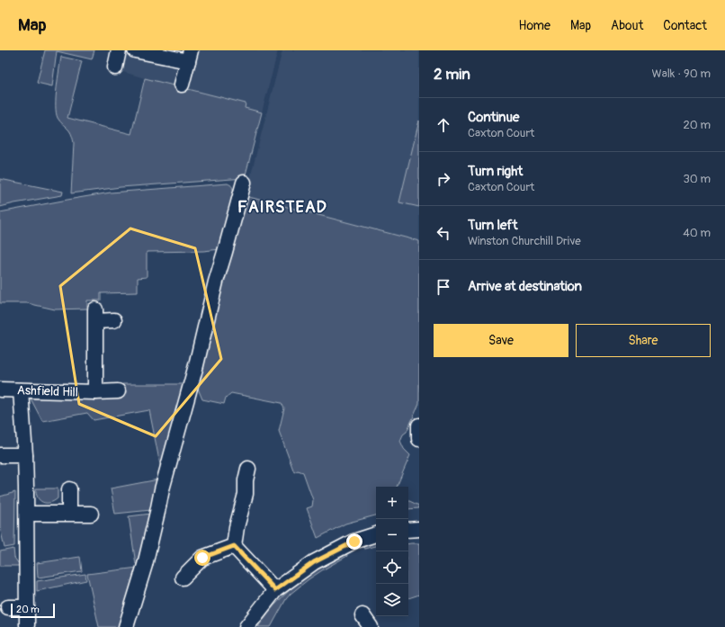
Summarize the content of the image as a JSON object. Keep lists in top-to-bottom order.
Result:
{
  "streets": {
    "street": ["Ashfield Hill"]
  },
  "districts": ["FAIRSTEAD"],
  "scale_bar": "20 m",
  "page": {
    "header": "Map",
    "nav": [
      "Home",
      "Map",
      "About",
      "Contact"
    ],
    "heading": ["2 min", "Walk · 90 m"],
    "list": [
      ["Continue", "Caxton Court", "20 m"],
      ["Turn right", "Caxton Court", "30 m"],
      ["Turn left", "Winston Churchill Drive", "40 m"],
      "Arrive at destination"
    ],
    "buttons": ["Save", "Share"],
    "map_buttons": ["+", "−"],
    "scale": "20 m"
  }
}
